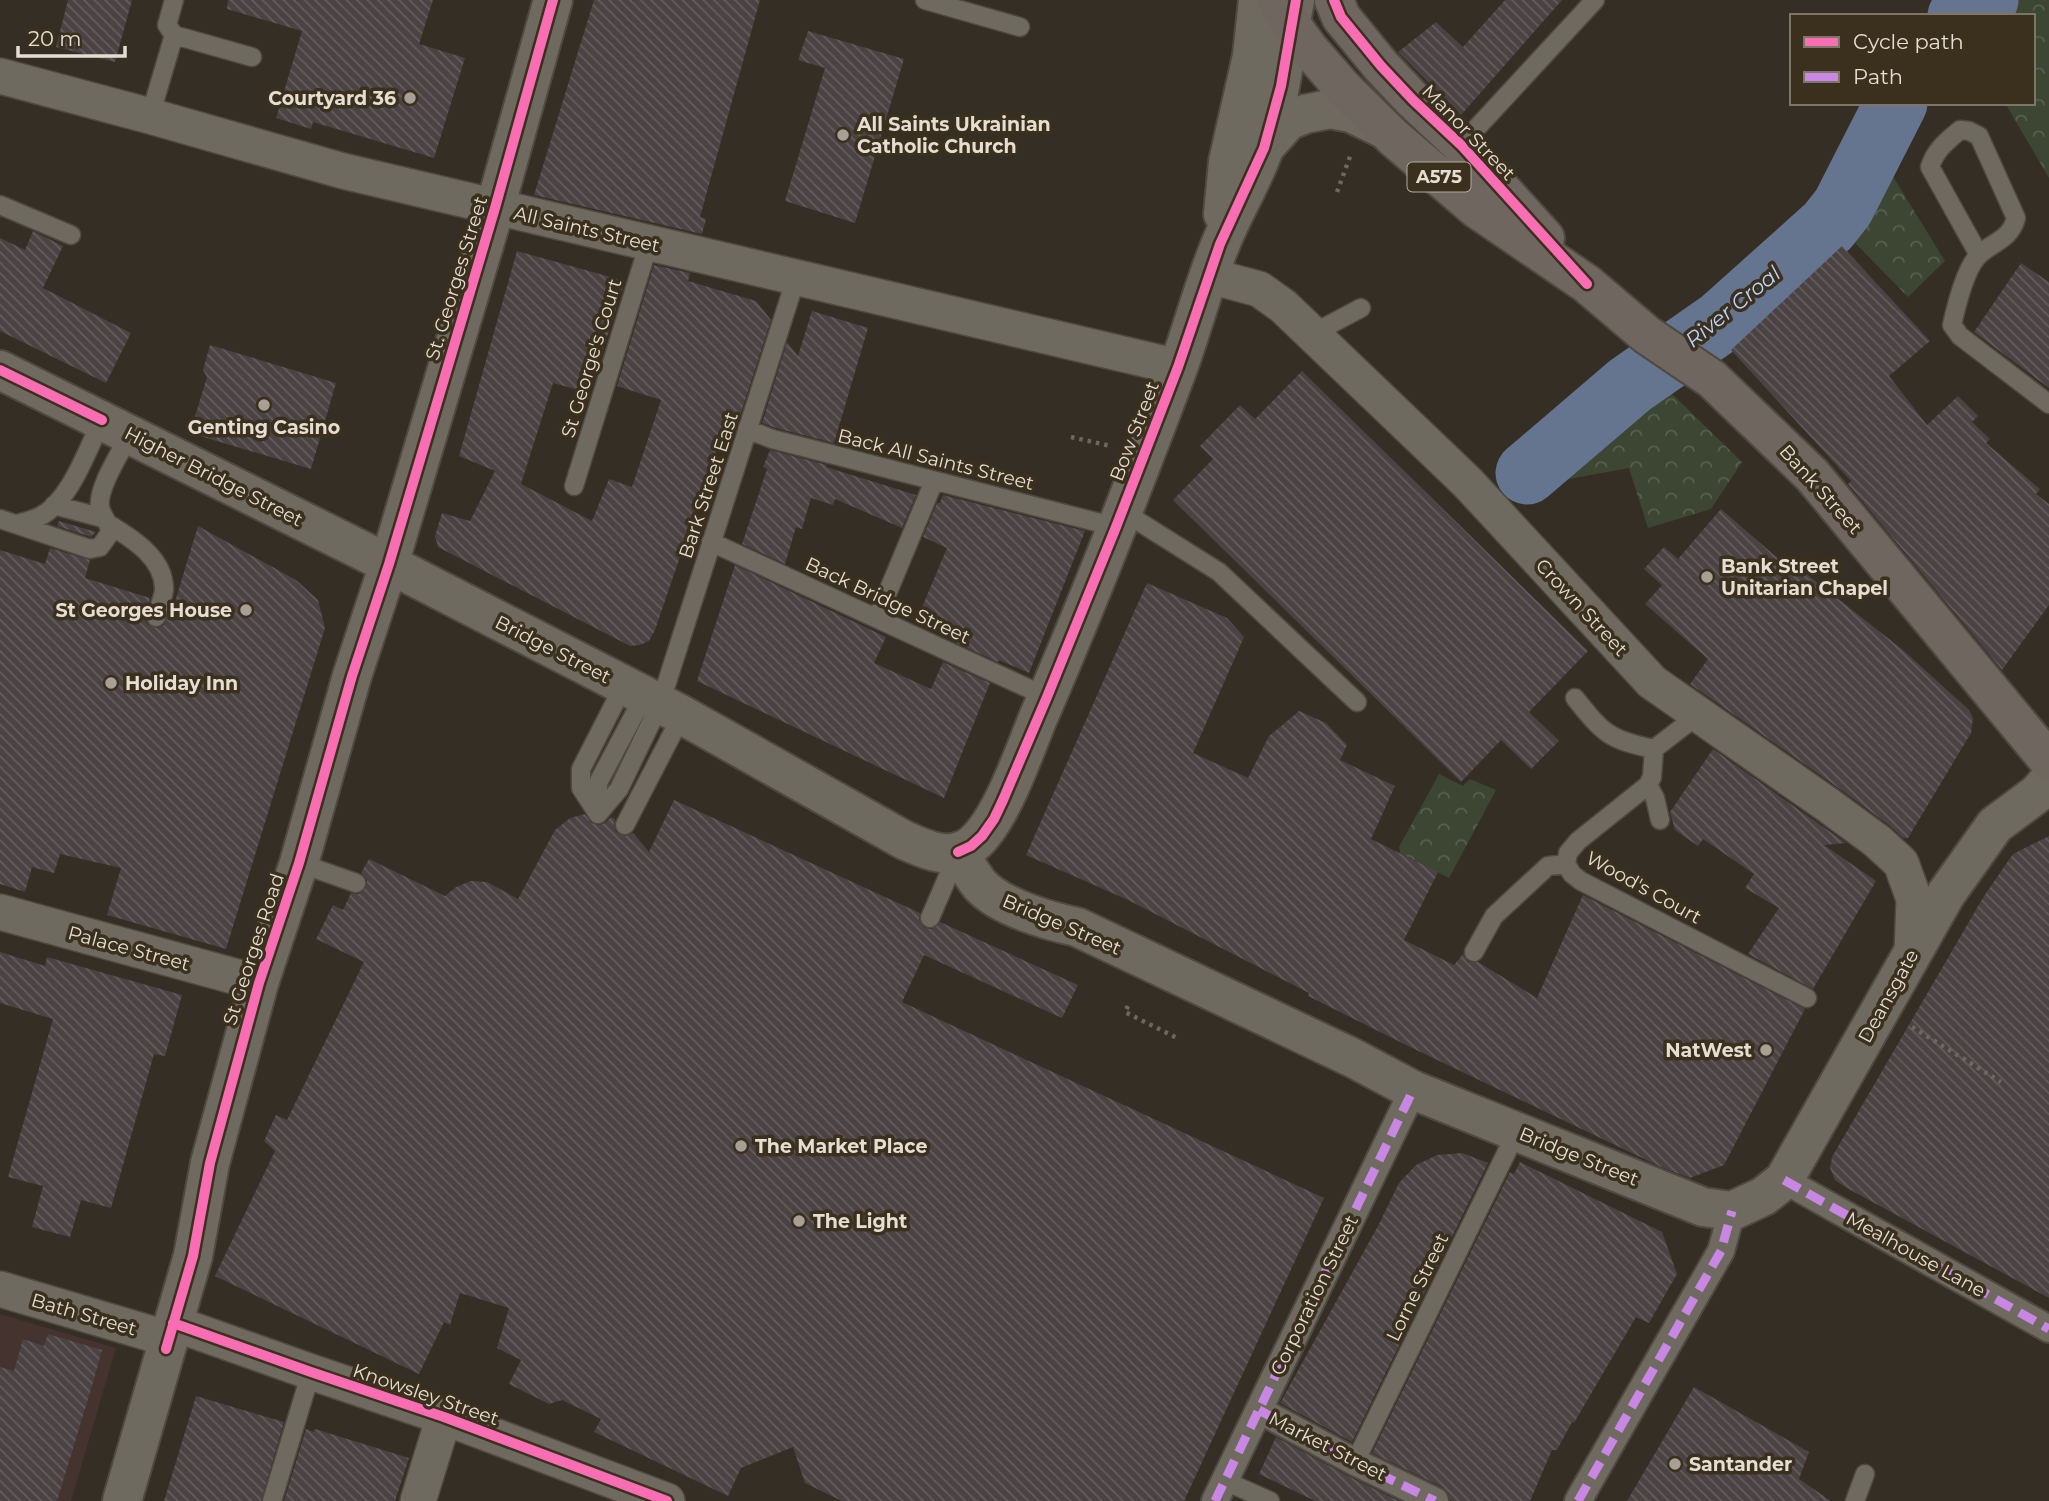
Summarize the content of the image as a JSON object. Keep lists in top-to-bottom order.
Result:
{
  "streets": {
    "main road": [
      "Manor Street",
      "A575",
      "St. Georges Street",
      "Bow Street",
      "Higher Bridge Street",
      "Bank Street",
      "Bridge Street",
      "St Georges Road",
      "Deansgate"
    ],
    "street": [
      "All Saints Street",
      "Crown Street",
      "Palace Street",
      "Mealhouse Lane",
      "Corporation Street",
      "Bath Street",
      "Knowsley Street",
      "Market Street"
    ],
    "lane": [
      "St George's Court",
      "Back All Saints Street",
      "Bark Street East",
      "Back Bridge Street",
      "Wood's Court",
      "Lorne Street"
    ]
  },
  "crossings": [
    ["Manor Street", "Bow Street"],
    ["Manor Street", "Bank Street"],
    ["All Saints Street", "St. Georges Street"],
    ["All Saints Street", "St George's Court"],
    ["All Saints Street", "Bow Street"],
    ["All Saints Street", "Bark Street East"],
    ["St. Georges Street", "Higher Bridge Street"],
    ["St. Georges Street", "Bridge Street"],
    ["St. Georges Street", "St Georges Road"],
    ["Bow Street", "Back All Saints Street"],
    ["Bow Street", "Back Bridge Street"],
    ["Bow Street", "Crown Street"],
    ["Bow Street", "Bridge Street"],
    ["Back All Saints Street", "Bark Street East"],
    ["Higher Bridge Street", "Bridge Street"],
    ["Higher Bridge Street", "St Georges Road"],
    ["Bark Street East", "Back Bridge Street"],
    ["Bark Street East", "Bridge Street"],
    ["Crown Street", "Deansgate"],
    ["Bridge Street", "St Georges Road"],
    ["Bridge Street", "Deansgate"],
    ["Bridge Street", "Lorne Street"],
    ["Bridge Street", "Corporation Street"],
    ["Palace Street", "St Georges Road"],
    ["St Georges Road", "Bath Street"],
    ["St Georges Road", "Knowsley Street"],
    ["Deansgate", "Mealhouse Lane"],
    ["Lorne Street", "Market Street"],
    ["Corporation Street", "Market Street"],
    ["Bath Street", "Knowsley Street"]
  ],
  "water": ["River Croal"],
  "places": [
    "Courtyard 36",
    "All Saints Ukrainian Catholic Church",
    "Genting Casino",
    "Bank Street Unitarian Chapel",
    "St Georges House",
    "Holiday Inn",
    "NatWest",
    "The Market Place",
    "The Light",
    "Santander"
  ],
  "legend": ["Cycle path", "Path"],
  "scale_bar": "20 m"
}
